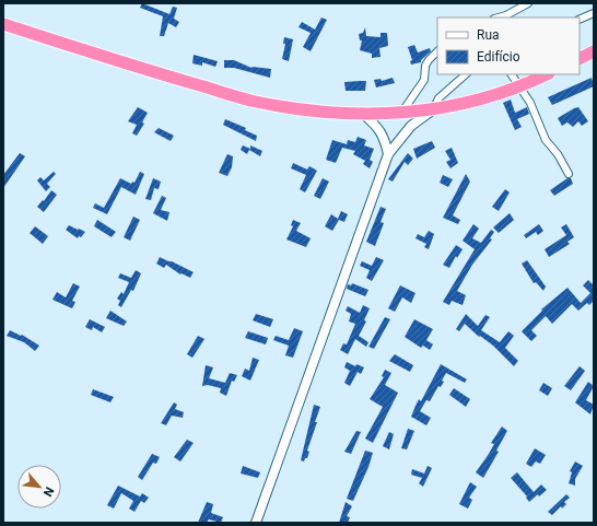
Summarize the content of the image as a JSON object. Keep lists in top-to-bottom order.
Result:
{
  "legend": ["Rua", "Edifício"],
  "north": "bottom right"
}
